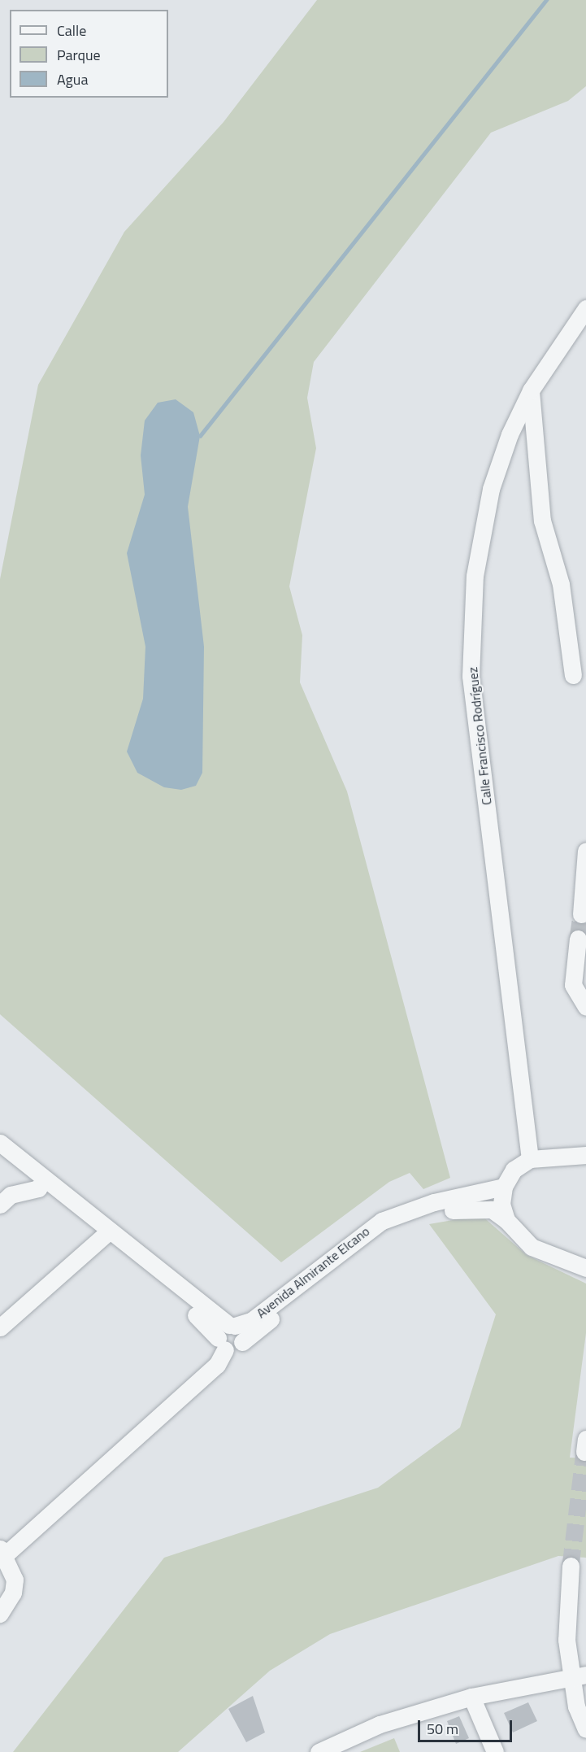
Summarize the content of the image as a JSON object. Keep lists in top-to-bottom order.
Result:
{
  "streets": {
    "street": ["Calle Francisco Rodríguez", "Avenida Almirante Elcano"]
  },
  "legend": ["Calle", "Parque", "Agua"],
  "scale_bar": "50 m"
}
